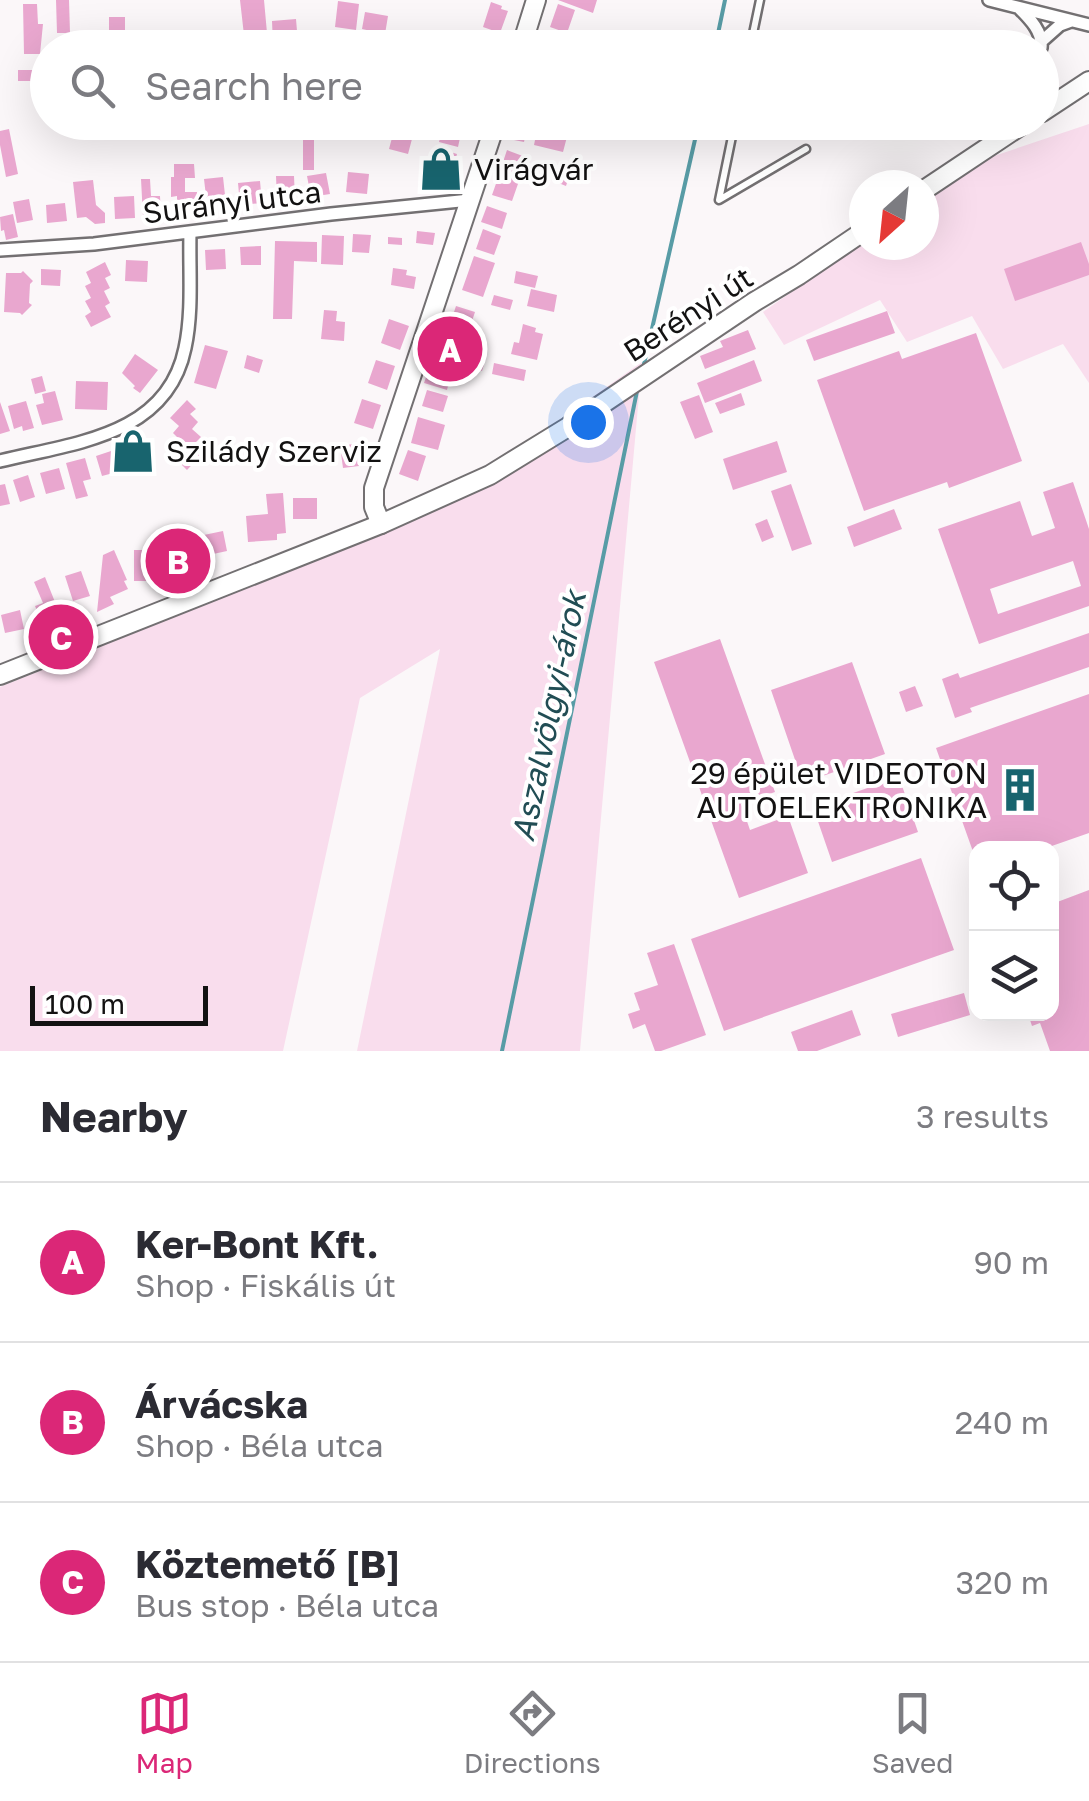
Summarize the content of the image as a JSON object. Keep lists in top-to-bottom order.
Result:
{
  "streets": {
    "main road": ["Berényi út"],
    "street": ["Surányi utca"]
  },
  "water": ["Aszalvölgyi-árok"],
  "places": {
    "shop": ["Virágvár", "Szilády Szerviz"],
    "building": ["29 épület VIDEOTON AUTOELEKTRONIKA"]
  },
  "scale_bar": "100 m",
  "north": "bottom left",
  "page": {
    "search": "Search here",
    "pins": ["A", "B", "C"],
    "scale": "100 m",
    "heading": ["Nearby", "3 results"],
    "list": [
      {
        "mark": "A",
        "name": "Ker-Bont Kft.",
        "note": "Shop · Fiskális út",
        "value": "90 m"
      },
      {
        "mark": "B",
        "name": "Árvácska",
        "note": "Shop · Béla utca",
        "value": "240 m"
      },
      {
        "mark": "C",
        "name": "Köztemető [B]",
        "note": "Bus stop · Béla utca",
        "value": "320 m"
      }
    ],
    "nav": ["Map", "Directions", "Saved"]
  }
}
